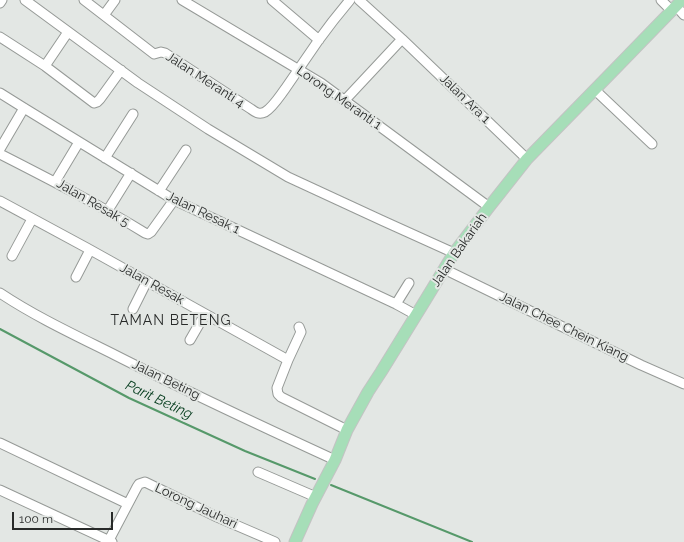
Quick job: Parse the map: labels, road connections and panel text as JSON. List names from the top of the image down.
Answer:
{
  "streets": {
    "main road": ["Jalan Bakariah"],
    "street": [
      "Jalan Meranti 4",
      "Lorong Meranti 1",
      "Jalan Ara 1",
      "Jalan Resak 5",
      "Jalan Resak 1",
      "Jalan Resak",
      "Jalan Chee Chein Kiang",
      "Jalan Beting",
      "Lorong Jauhari"
    ]
  },
  "crossings": [
    ["Jalan Meranti 4", "Lorong Meranti 1"],
    ["Lorong Meranti 1", "Jalan Bakariah"],
    ["Jalan Ara 1", "Jalan Bakariah"],
    ["Jalan Resak 5", "Jalan Resak 1"],
    ["Jalan Resak 1", "Jalan Bakariah"],
    ["Jalan Bakariah", "Jalan Chee Chein Kiang"],
    ["Jalan Bakariah", "Jalan Beting"]
  ],
  "districts": ["TAMAN BETENG"],
  "water": ["Parit Beting"],
  "scale_bar": "100 m"
}
